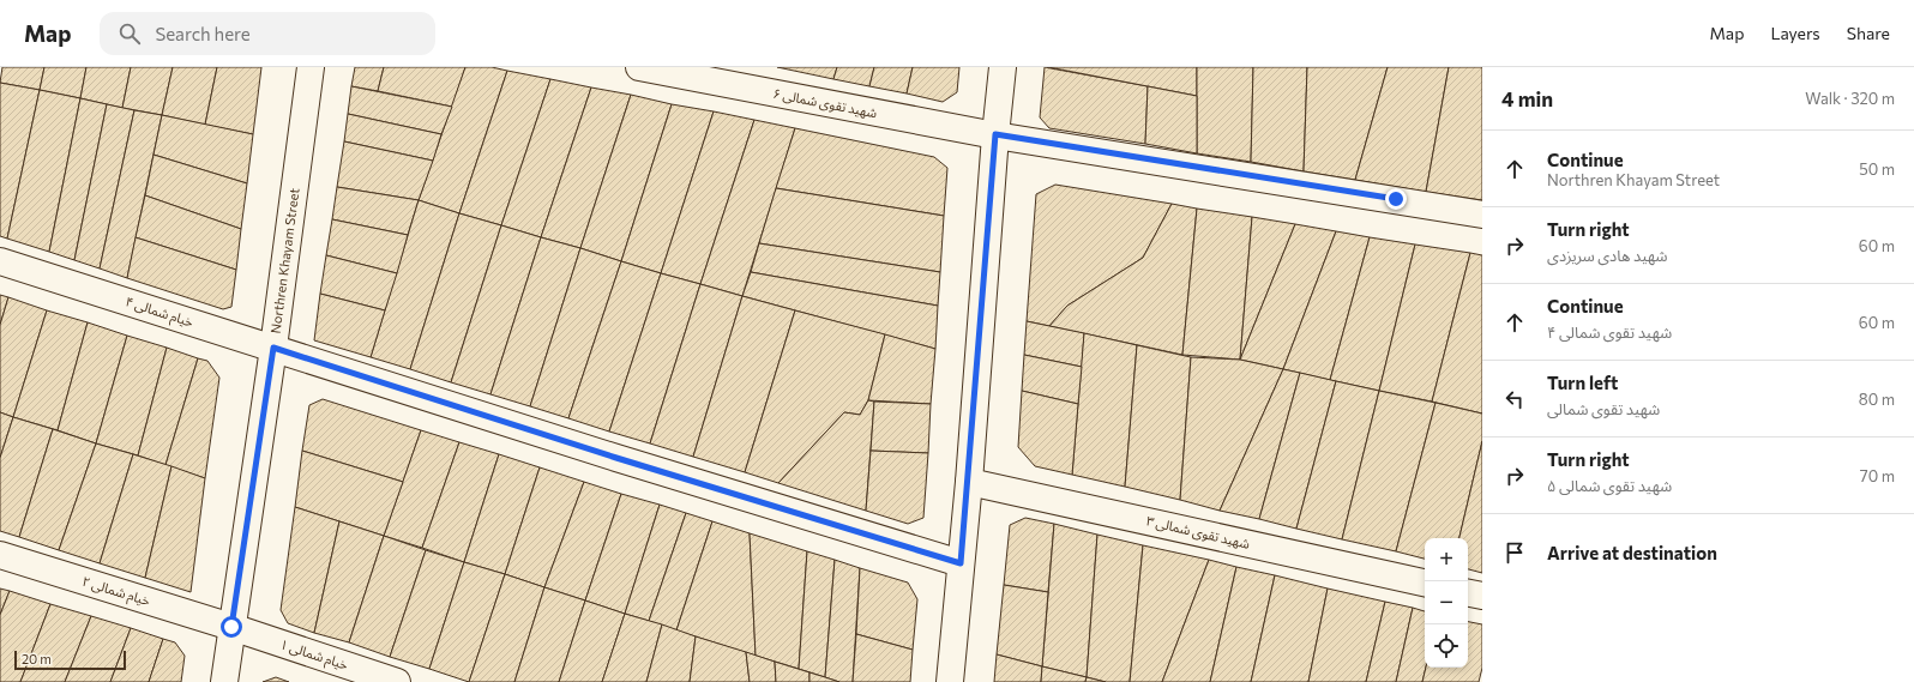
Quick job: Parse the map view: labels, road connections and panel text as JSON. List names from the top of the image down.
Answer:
{
  "streets": {
    "street": [
      "شهید تقوی شمالی ۶",
      "Northren Khayam Street",
      "خیام شمالی ۴",
      "شهید تقوی شمالی ۳",
      "خیام شمالی ۲",
      "خیام شمالی ۱"
    ]
  },
  "crossings": [
    ["Northren Khayam Street", "خیام شمالی ۴"],
    ["Northren Khayam Street", "خیام شمالی ۲"],
    ["Northren Khayam Street", "خیام شمالی ۱"],
    ["خیام شمالی ۲", "خیام شمالی ۱"]
  ],
  "scale_bar": "20 m",
  "page": {
    "header": "Map",
    "search": "Search here",
    "nav": ["Map", "Layers", "Share"],
    "heading": ["4 min", "Walk · 320 m"],
    "list": [
      ["Continue", "Northren Khayam Street", "50 m"],
      ["Turn right", "شهید هادی سریزدی", "60 m"],
      ["Continue", "شهید تقوی شمالی ۴", "60 m"],
      ["Turn left", "شهید تقوی شمالی", "80 m"],
      ["Turn right", "شهید تقوی شمالی ۵", "70 m"],
      "Arrive at destination"
    ],
    "map_buttons": ["+", "−"],
    "scale": "20 m"
  }
}
